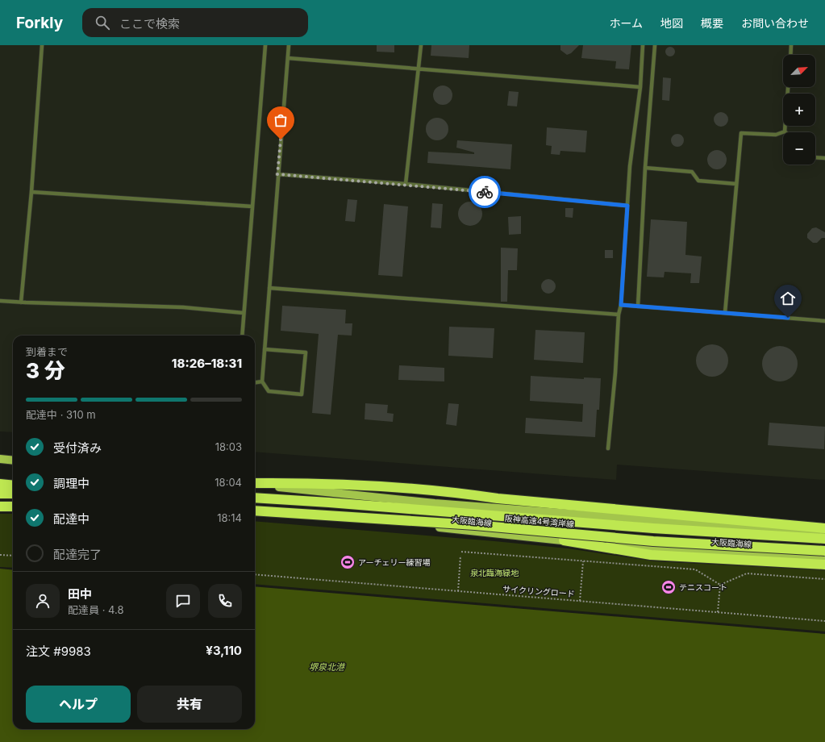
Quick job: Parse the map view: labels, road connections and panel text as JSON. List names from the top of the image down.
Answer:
{
  "streets": {
    "highway": ["阪神高速4号湾岸線"],
    "main road": ["大阪臨海線"],
    "path": ["サイクリングロード"]
  },
  "water": ["堺泉北港"],
  "parks": ["泉北臨海緑地"],
  "places": {
    "sports": ["アーチェリー練習場", "テニスコート"]
  },
  "north": "top right",
  "page": {
    "header": "Forkly",
    "search": "ここで検索",
    "nav": [
      "ホーム",
      "地図",
      "概要",
      "お問い合わせ"
    ],
    "map_buttons": ["+", "−"],
    "heading": ["3 分", "到着まで", "18:26–18:31"],
    "panel": [
      "田中",
      "配達員 · 4.8",
      "注文 #9983",
      "¥3,110"
    ],
    "bar": "配達中 · 310 m",
    "list": [
      ["受付済み", "18:03"],
      ["調理中", "18:04"],
      ["配達中", "18:14"],
      "配達完了"
    ],
    "buttons": ["ヘルプ", "共有"]
  }
}
